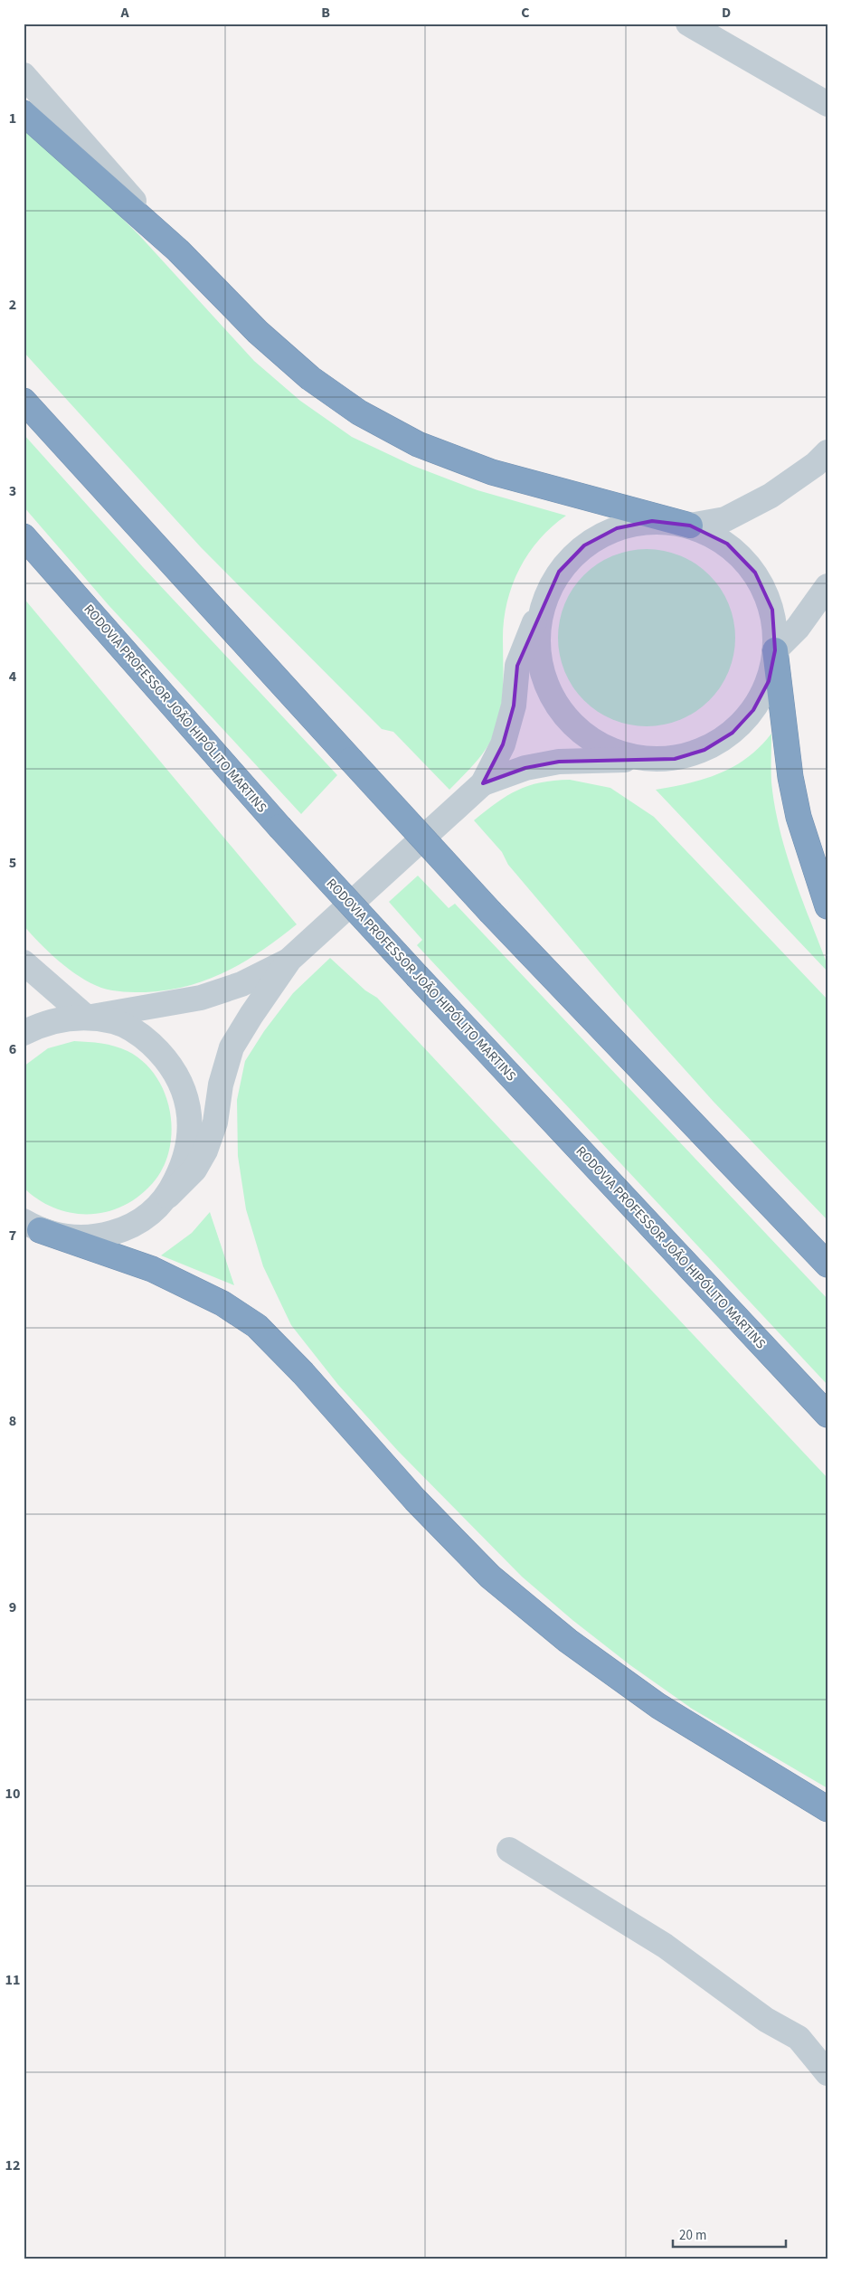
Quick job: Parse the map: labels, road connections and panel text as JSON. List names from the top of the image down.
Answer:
{
  "streets": {
    "highway": ["RODOVIA PROFESSOR JOÃO HIPÓLITO MARTINS"]
  },
  "scale_bar": "20 m",
  "grid": {
    "columns": [
      "A",
      "B",
      "C",
      "D"
    ],
    "rows": [
      "1",
      "2",
      "3",
      "4",
      "5",
      "6",
      "7",
      "8",
      "9",
      "10",
      "11",
      "12"
    ]
  }
}
